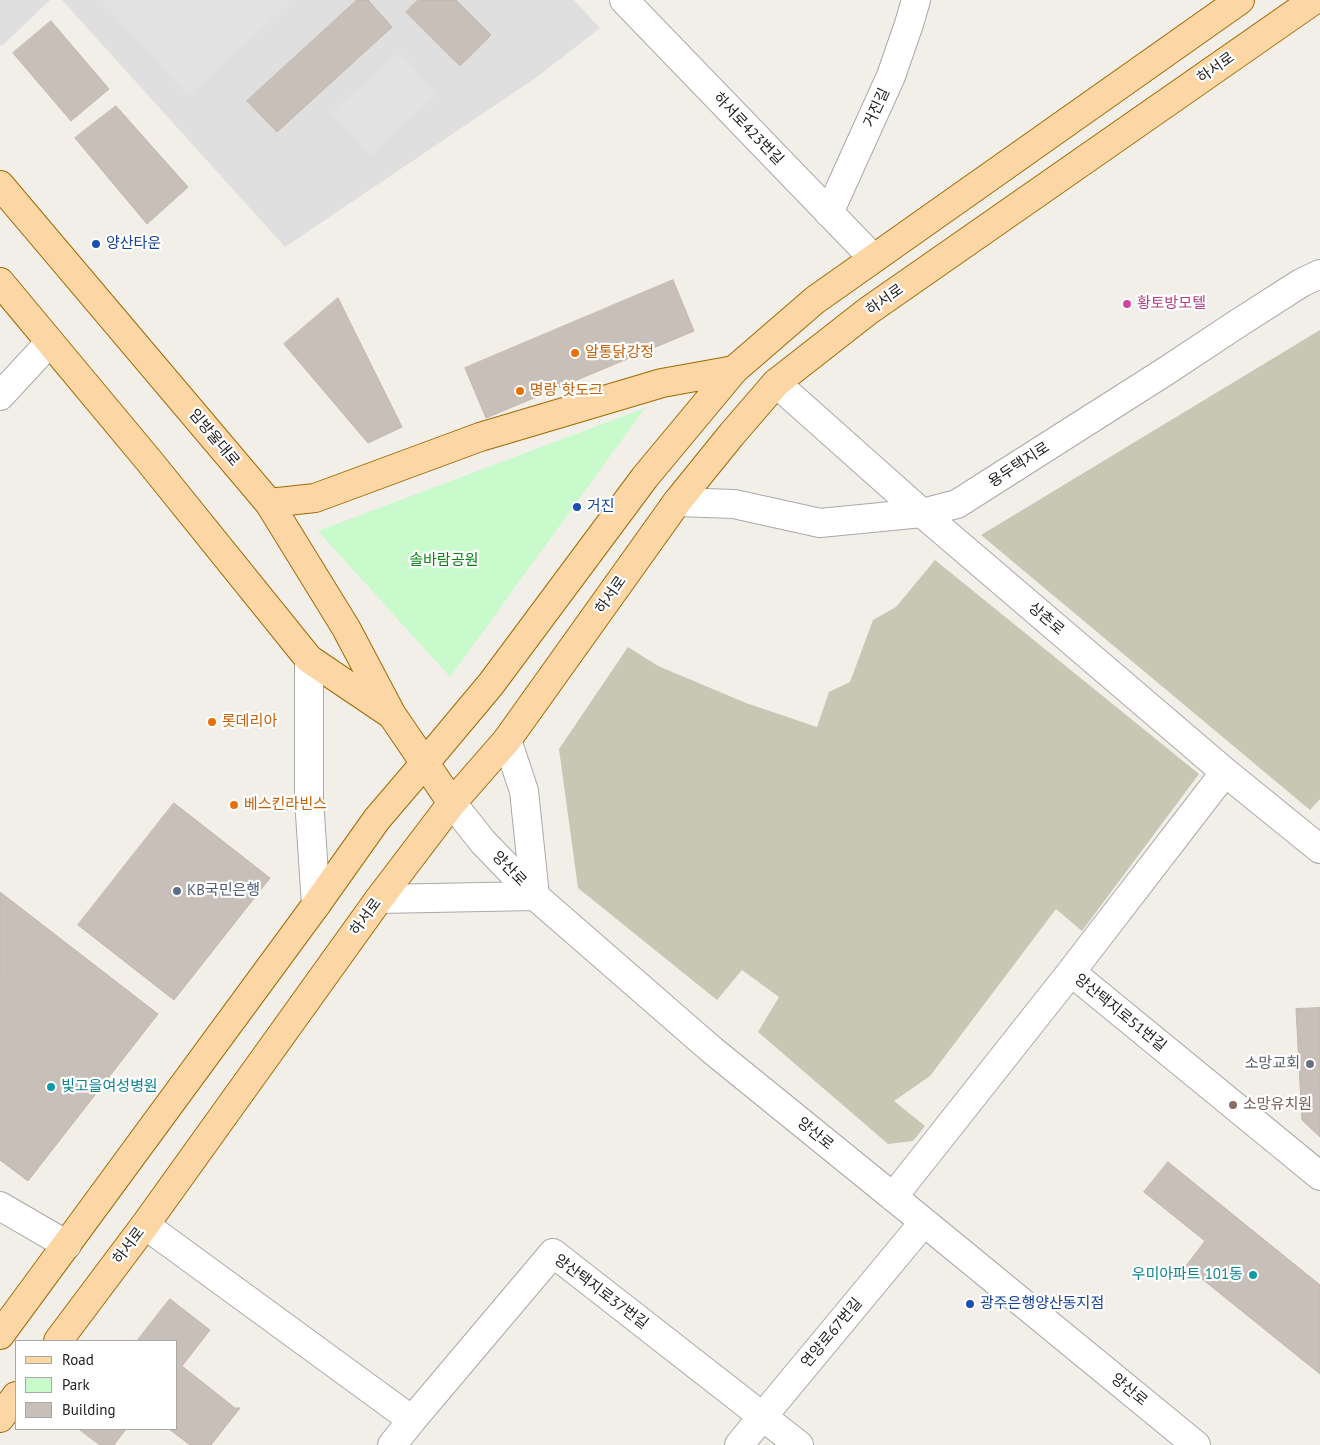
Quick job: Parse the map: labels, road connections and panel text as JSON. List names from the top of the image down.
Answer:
{
  "streets": {
    "main road": ["하서로", "임방울대로"],
    "street": [
      "거진길",
      "하서로423번길",
      "용두택지로",
      "상촌로",
      "양산로",
      "양산택지로51번길",
      "양산택지로37번길",
      "연양로67번길"
    ]
  },
  "crossings": [
    ["하서로", "임방울대로"],
    ["하서로", "용두택지로"],
    ["하서로", "상촌로"],
    ["하서로", "양산로"],
    ["거진길", "하서로423번길"],
    ["임방울대로", "양산로"],
    ["용두택지로", "상촌로"],
    ["상촌로", "양산택지로51번길"],
    ["양산로", "연양로67번길"],
    ["양산택지로37번길", "연양로67번길"]
  ],
  "parks": ["솔바람공원"],
  "places": [
    "양산타운",
    "황토방모텔",
    "알통닭강정",
    "명랑 핫도그",
    "거진",
    "롯데리아",
    "베스킨라빈스",
    "KB국민은행",
    "소망교회",
    "빛고을여성병원",
    "소망유치원",
    "우미아파트 101동",
    "광주은행양산동지점"
  ],
  "legend": ["Road", "Park", "Building"]
}
